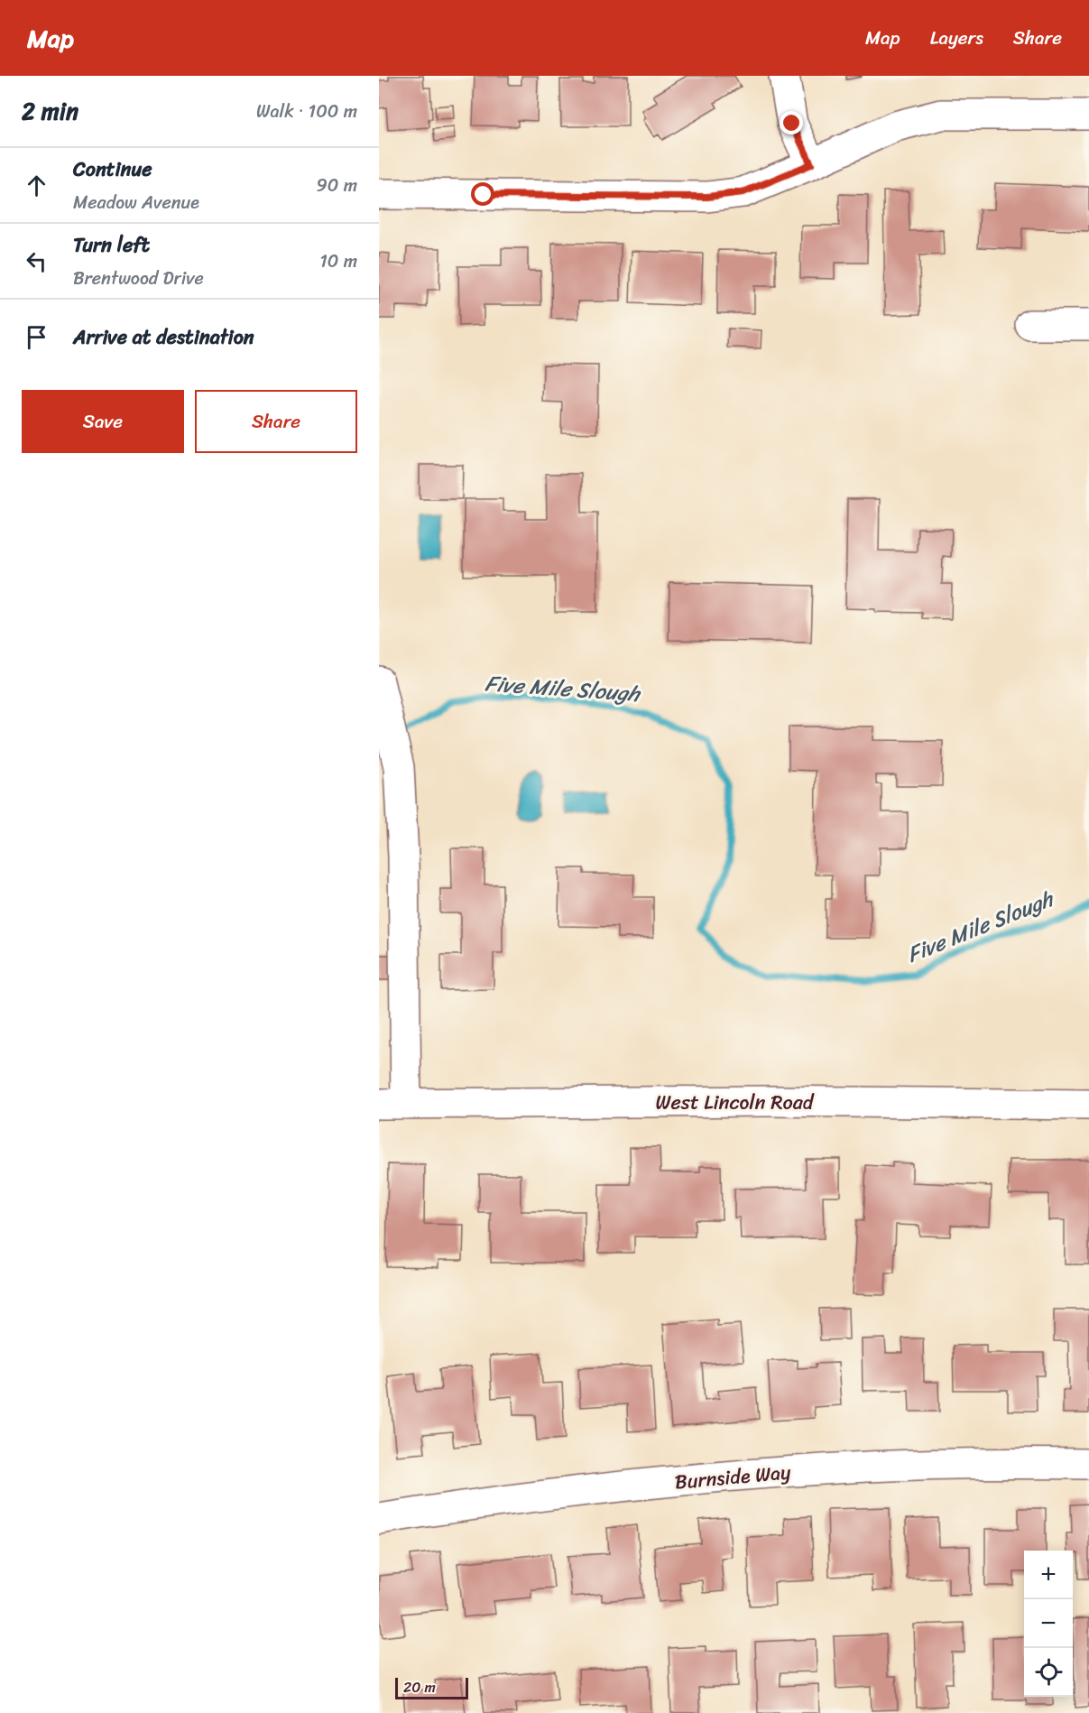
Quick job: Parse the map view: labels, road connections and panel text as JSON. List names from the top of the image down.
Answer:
{
  "streets": {
    "street": ["West Lincoln Road", "Burnside Way"]
  },
  "water": ["Five Mile Slough"],
  "scale_bar": "20 m",
  "page": {
    "header": "Map",
    "nav": ["Map", "Layers", "Share"],
    "heading": ["2 min", "Walk · 100 m"],
    "list": [
      ["Continue", "Meadow Avenue", "90 m"],
      ["Turn left", "Brentwood Drive", "10 m"],
      "Arrive at destination"
    ],
    "buttons": ["Save", "Share"],
    "map_buttons": ["+", "−"],
    "scale": "20 m"
  }
}
